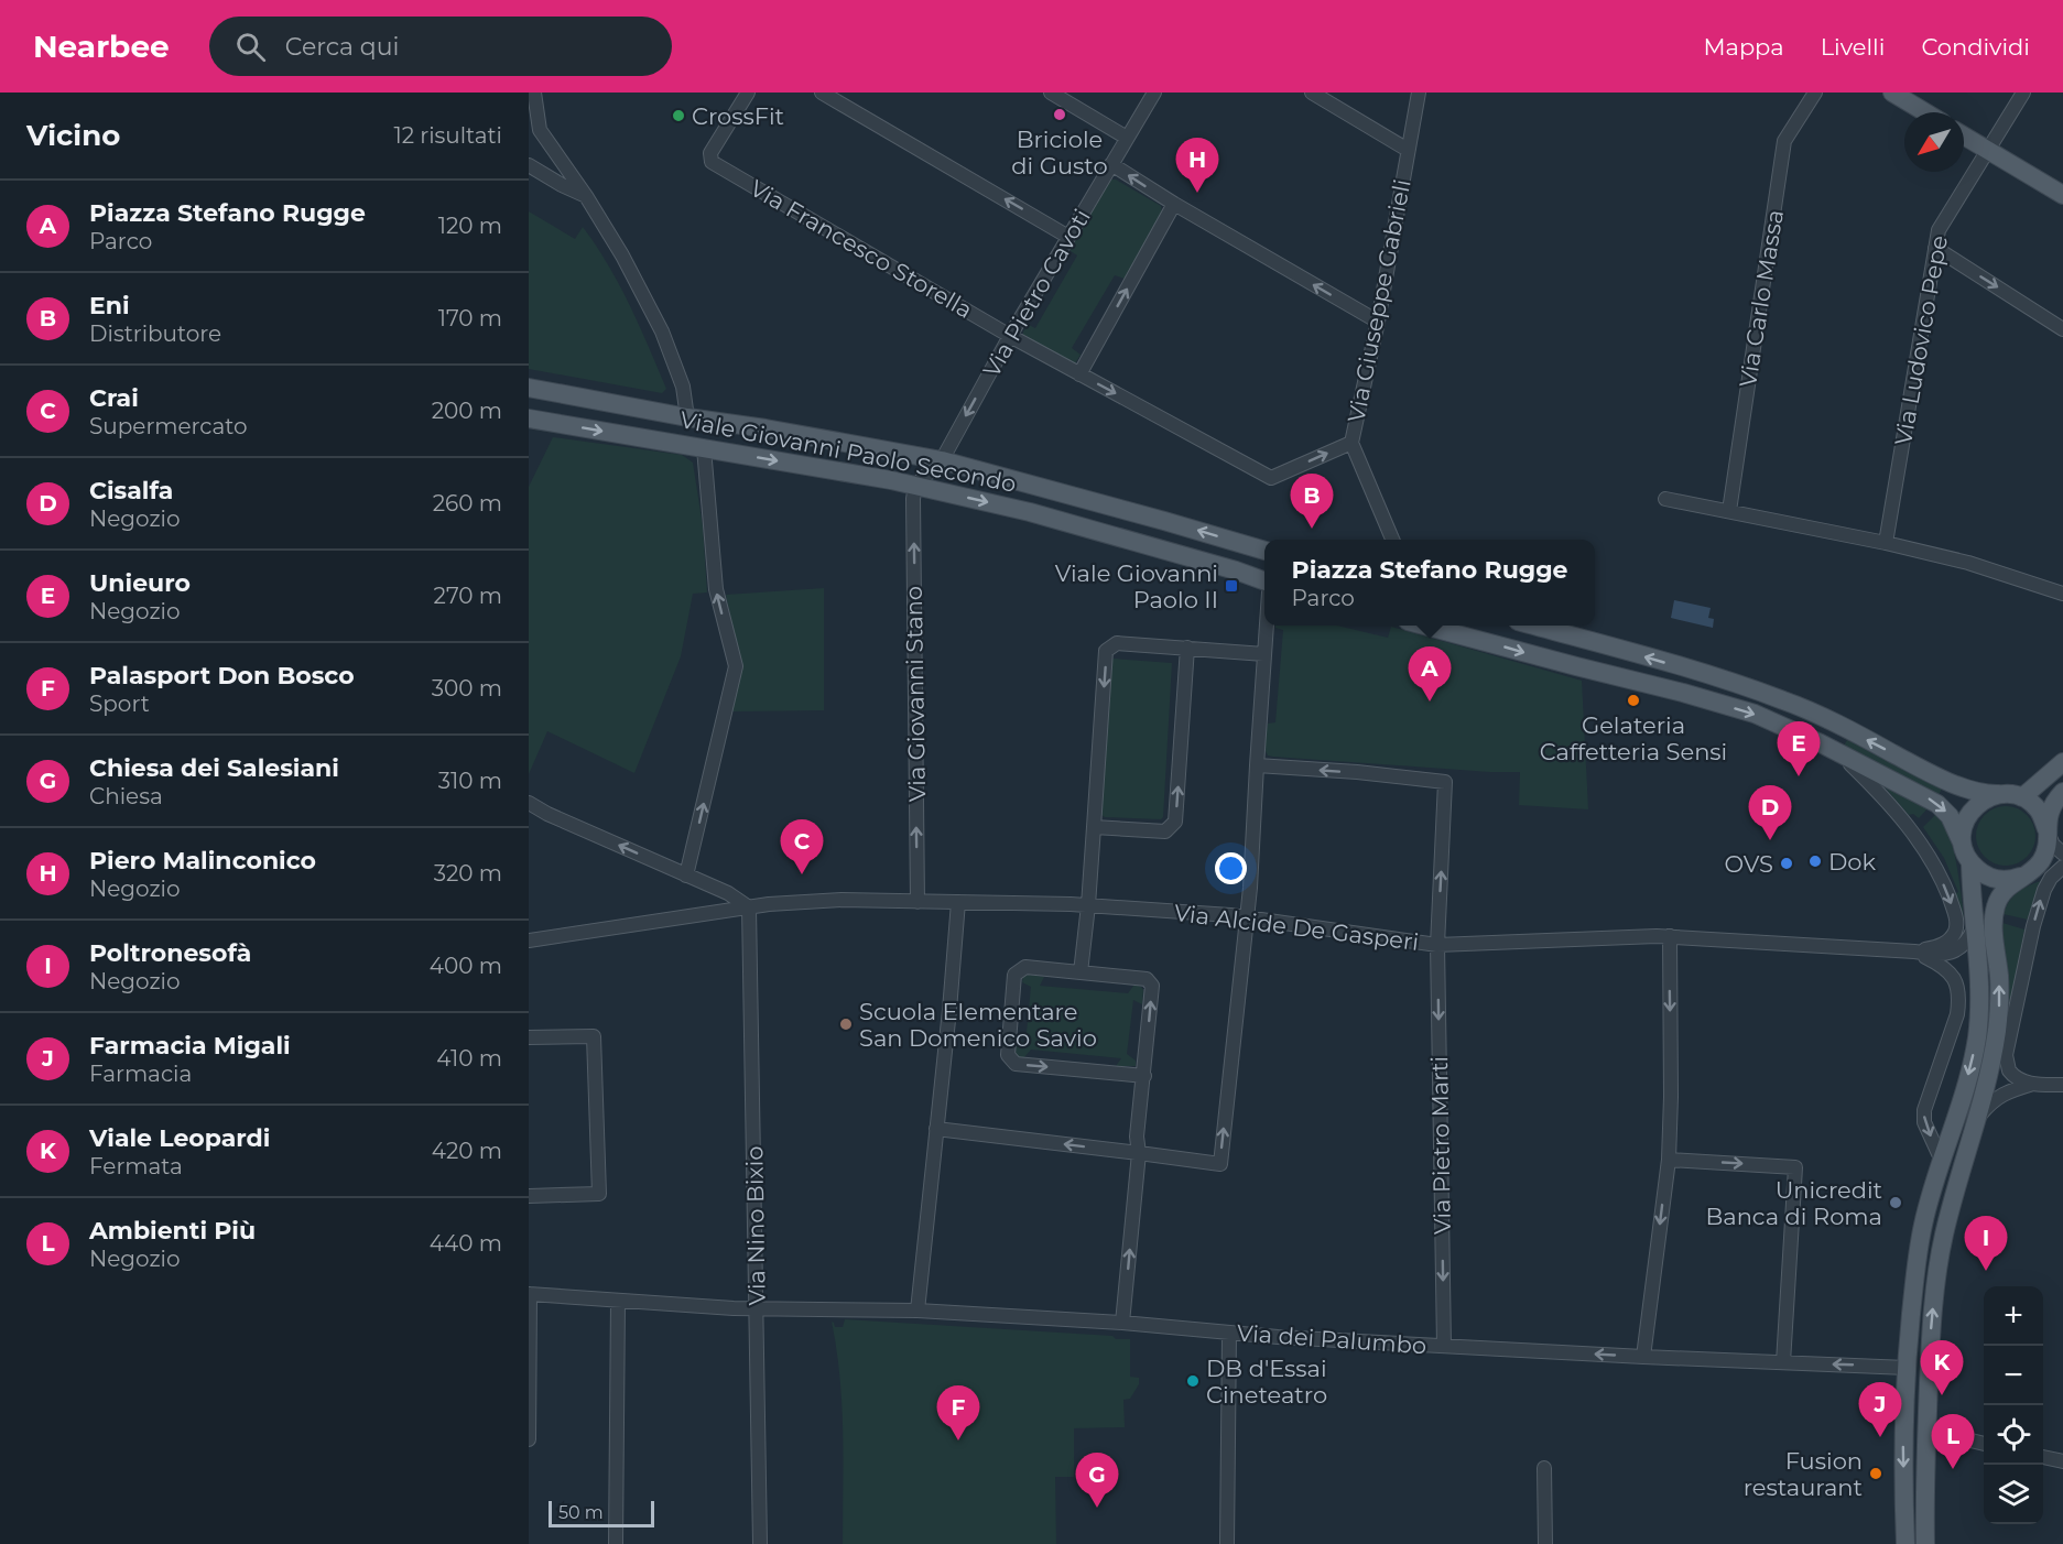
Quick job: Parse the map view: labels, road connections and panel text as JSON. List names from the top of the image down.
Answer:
{
  "streets": {
    "main road": ["Viale Giovanni Paolo Secondo"],
    "street": [
      "Via Francesco Storella",
      "Via Pietro Cavoti",
      "Via Carlo Massa",
      "Via Giuseppe Gabrieli",
      "Via Ludovico Pepe",
      "Via Giovanni Stano",
      "Via Alcide De Gasperi",
      "Via Pietro Marti",
      "Via Nino Bixio",
      "Via dei Palumbo"
    ]
  },
  "crossings": [
    ["Via Francesco Storella", "Via Pietro Cavoti"],
    ["Via Francesco Storella", "Via Giuseppe Gabrieli"],
    ["Via Pietro Cavoti", "Via Giuseppe Gabrieli"],
    ["Via Pietro Cavoti", "Viale Giovanni Paolo Secondo"],
    ["Via Pietro Cavoti", "Via Giovanni Stano"],
    ["Viale Giovanni Paolo Secondo", "Via Giovanni Stano"],
    ["Via Giovanni Stano", "Via Alcide De Gasperi"],
    ["Via Alcide De Gasperi", "Via Pietro Marti"],
    ["Via Alcide De Gasperi", "Via Nino Bixio"],
    ["Via Pietro Marti", "Via dei Palumbo"],
    ["Via Nino Bixio", "Via dei Palumbo"]
  ],
  "one_way": ["Via Giuseppe Gabrieli", "Via Giovanni Stano"],
  "places": {
    "other": [
      "Briciole di Gusto",
      "CrossFit",
      "Gelateria Caffetteria Sensi",
      "Dok",
      "OVS",
      "Scuola Elementare San Domenico Savio",
      "Unicredit Banca di Roma",
      "DB d'Essai Cineteatro",
      "Fusion restaurant"
    ],
    "transit": ["Viale Giovanni Paolo II"]
  },
  "scale_bar": "50 m",
  "north": "bottom left",
  "page": {
    "header": "Nearbee",
    "search": "Cerca qui",
    "nav": ["Mappa", "Livelli", "Condividi"],
    "heading": ["Vicino", "12 risultati"],
    "pins": [
      "H",
      "B",
      "A",
      "E",
      "D",
      "C",
      "I",
      "K",
      "J",
      "F",
      "L",
      "G"
    ],
    "list": [
      {
        "mark": "A",
        "name": "Piazza Stefano Rugge",
        "note": "Parco",
        "value": "120 m"
      },
      {
        "mark": "B",
        "name": "Eni",
        "note": "Distributore",
        "value": "170 m"
      },
      {
        "mark": "C",
        "name": "Crai",
        "note": "Supermercato",
        "value": "200 m"
      },
      {
        "mark": "D",
        "name": "Cisalfa",
        "note": "Negozio",
        "value": "260 m"
      },
      {
        "mark": "E",
        "name": "Unieuro",
        "note": "Negozio",
        "value": "270 m"
      },
      {
        "mark": "F",
        "name": "Palasport Don Bosco",
        "note": "Sport",
        "value": "300 m"
      },
      {
        "mark": "G",
        "name": "Chiesa dei Salesiani",
        "note": "Chiesa",
        "value": "310 m"
      },
      {
        "mark": "H",
        "name": "Piero Malinconico",
        "note": "Negozio",
        "value": "320 m"
      },
      {
        "mark": "I",
        "name": "Poltronesofà",
        "note": "Negozio",
        "value": "400 m"
      },
      {
        "mark": "J",
        "name": "Farmacia Migali",
        "note": "Farmacia",
        "value": "410 m"
      },
      {
        "mark": "K",
        "name": "Viale Leopardi",
        "note": "Fermata",
        "value": "420 m"
      },
      {
        "mark": "L",
        "name": "Ambienti Più",
        "note": "Negozio",
        "value": "440 m"
      }
    ],
    "popup": ["Piazza Stefano Rugge", "Parco"],
    "map_buttons": ["+", "−"],
    "scale": "50 m"
  }
}
